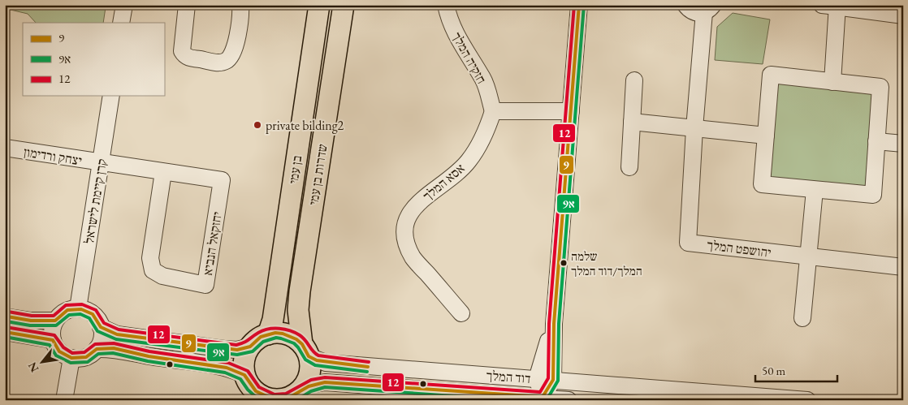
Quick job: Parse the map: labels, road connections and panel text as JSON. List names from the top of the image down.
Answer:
{
  "streets": {
    "main road": ["בן עמי", "שדרות בן עמי"],
    "street": [
      "חזקיה המלך",
      "יצחק ורדימון",
      "אסא המלך",
      "קרן קיימת לישראל",
      "יחזקאל הנביא",
      "יהושפט המלך",
      "דוד המלך"
    ]
  },
  "crossings": [
    ["חזקיה המלך", "אסא המלך"],
    ["יצחק ורדימון", "קרן קיימת לישראל"],
    ["יצחק ורדימון", "יחזקאל הנביא"],
    ["בן עמי", "שדרות בן עמי"],
    ["בן עמי", "דוד המלך"],
    ["שדרות בן עמי", "דוד המלך"],
    ["קרן קיימת לישראל", "יחזקאל הנביא"]
  ],
  "places": ["private bilding2", "שלמה המלך/דוד המלך"],
  "lines": ["transit line 9", "transit line 9א", "transit line 12"],
  "legend": ["9", "9א", "12"],
  "scale_bar": "50 m",
  "north": "bottom left"
}
